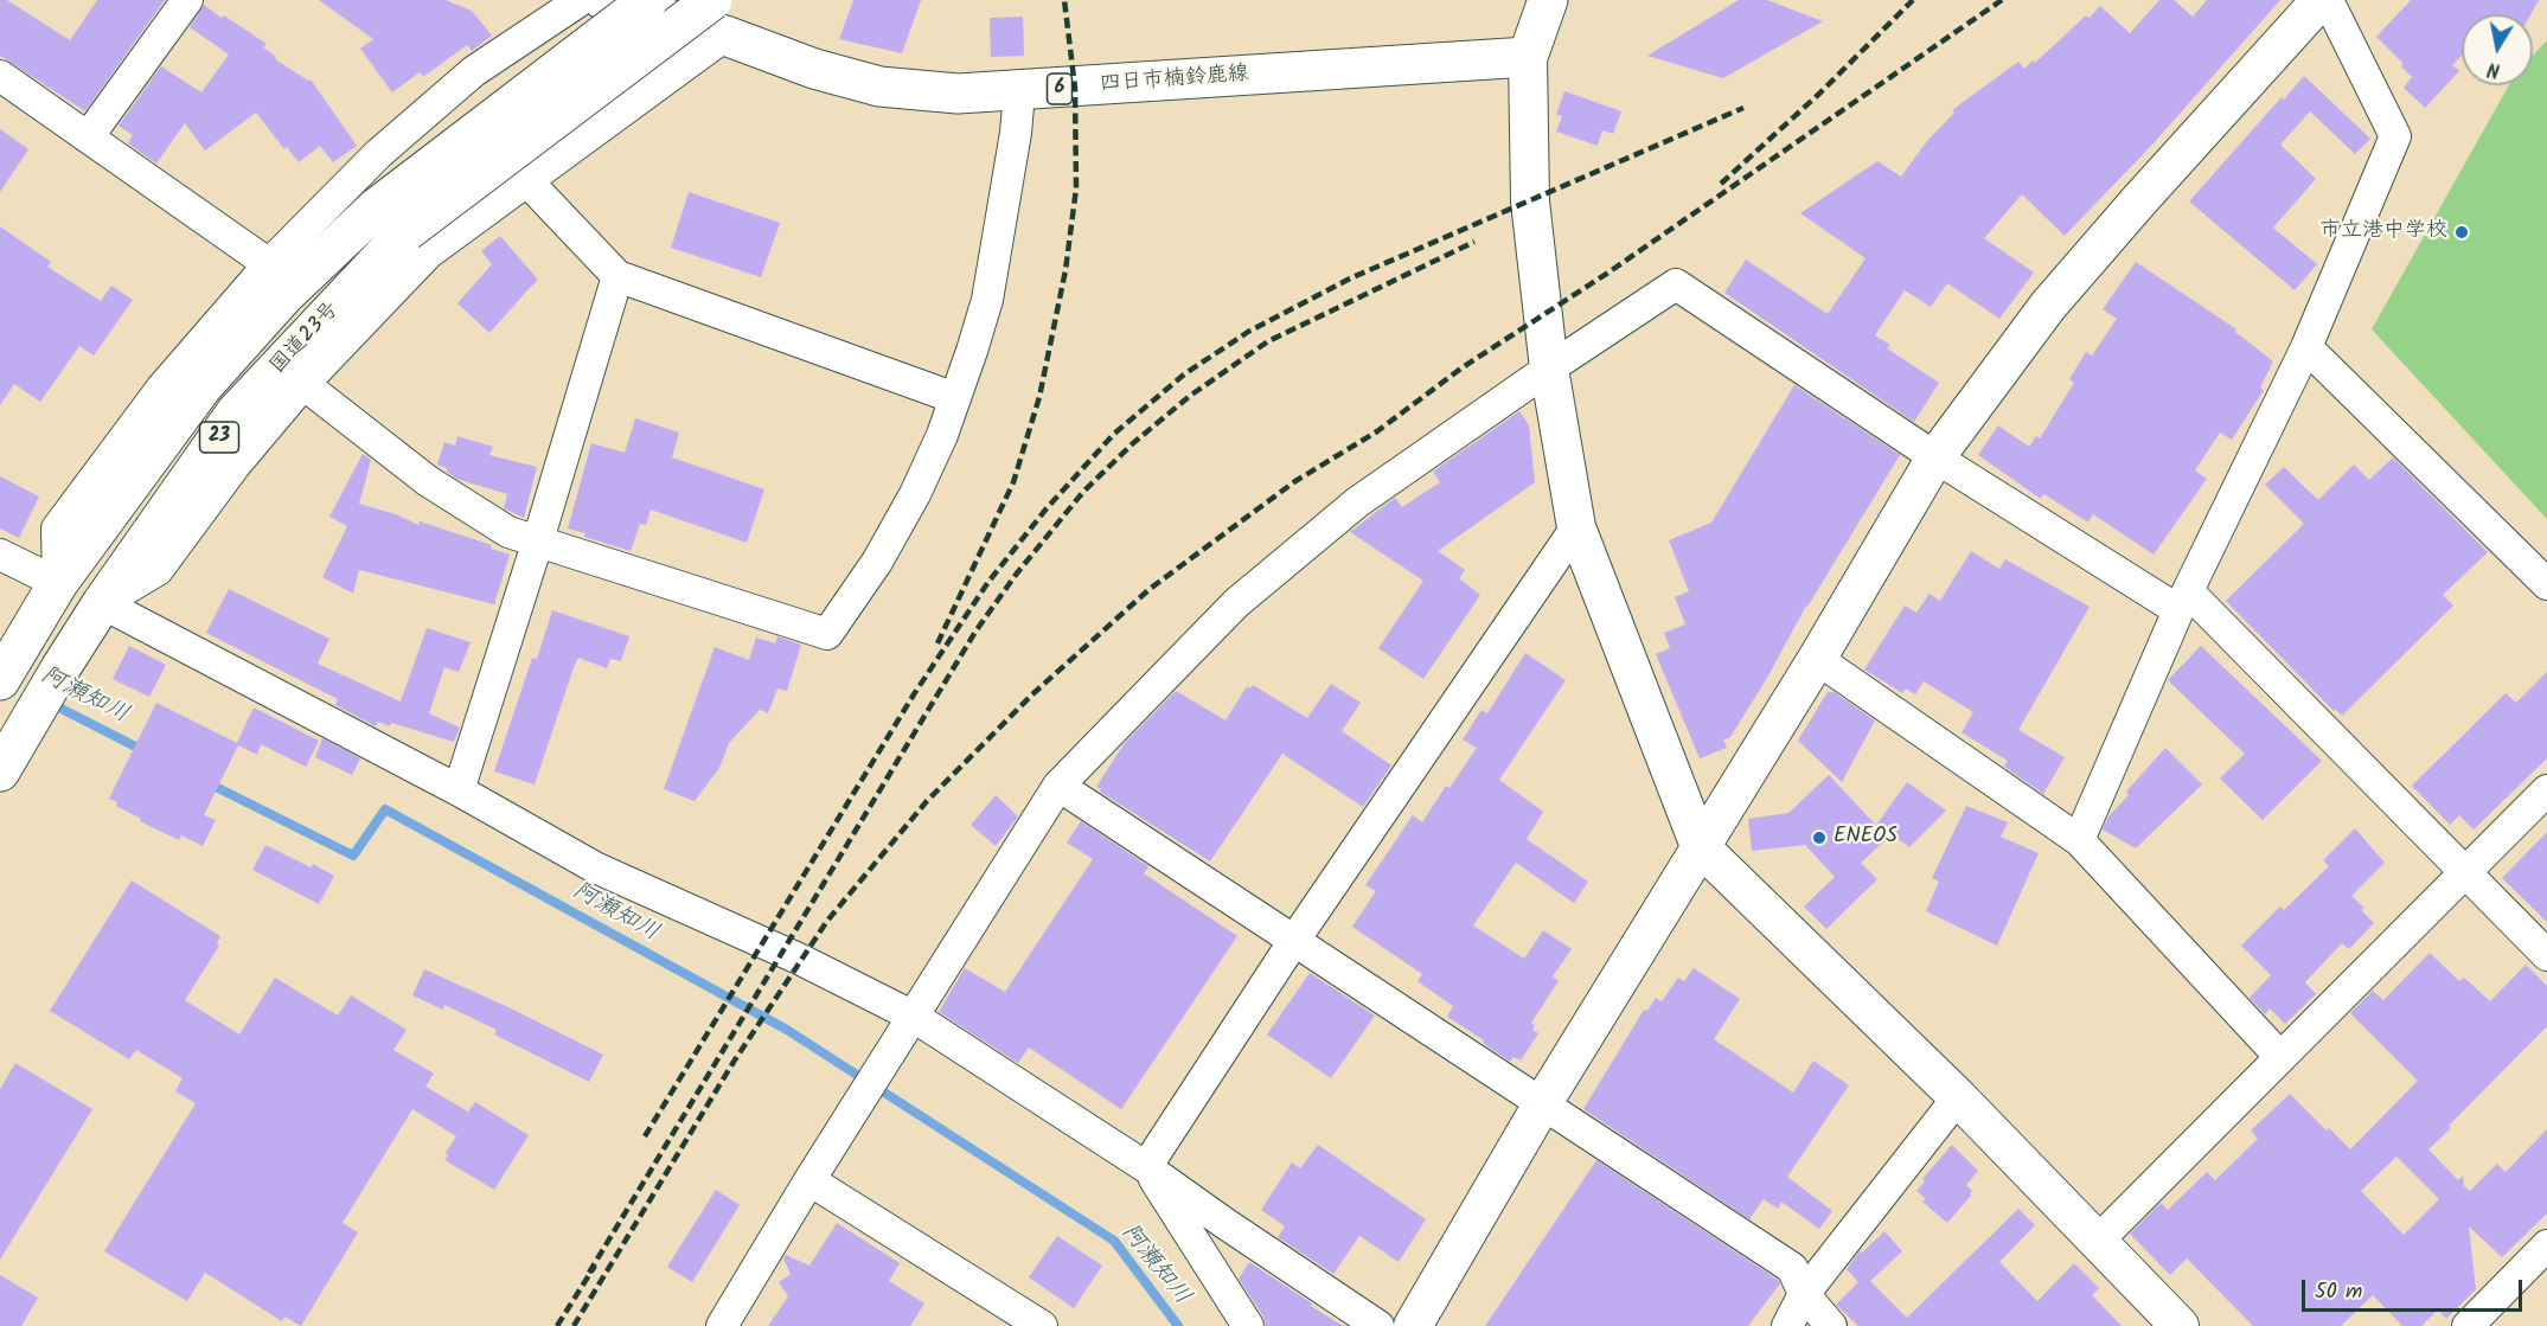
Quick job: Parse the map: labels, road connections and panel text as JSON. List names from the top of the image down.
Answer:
{
  "streets": {
    "main road": [
      "四日市楠鈴鹿線",
      "6",
      "国道23号",
      "23"
    ]
  },
  "water": ["阿瀬知川"],
  "places": ["市立港中学校", "ENEOS"],
  "scale_bar": "50 m",
  "north": "bottom"
}
